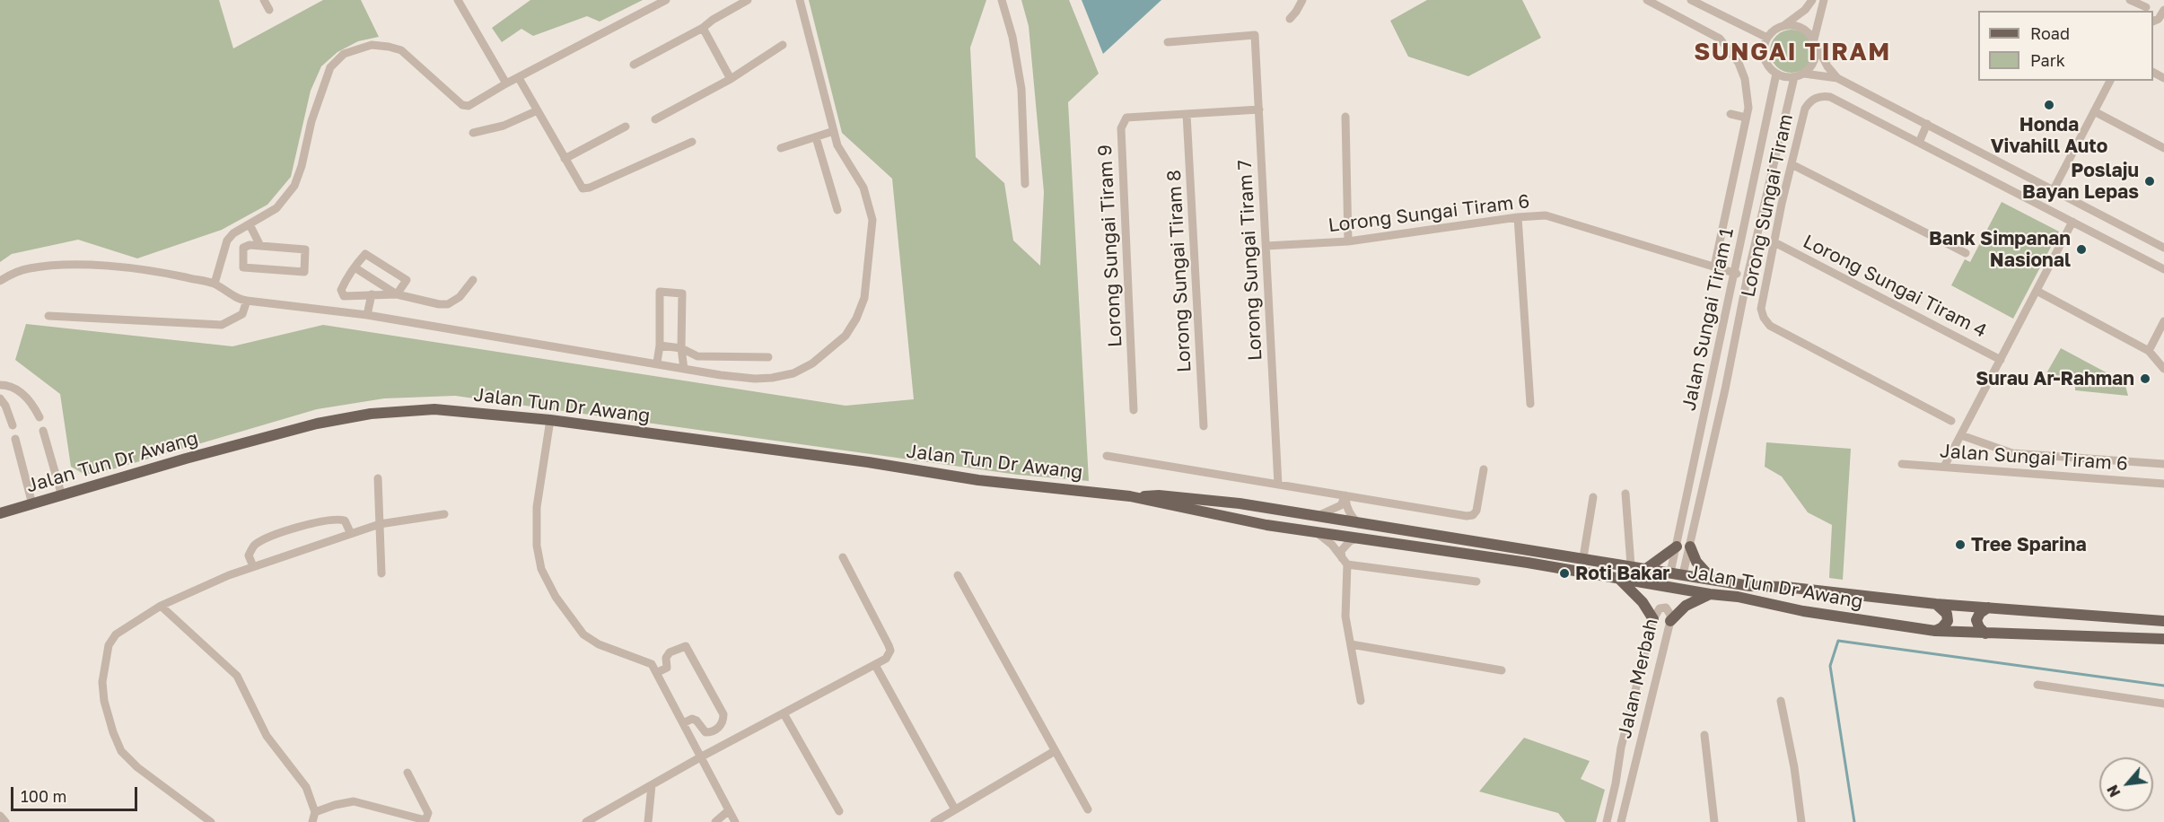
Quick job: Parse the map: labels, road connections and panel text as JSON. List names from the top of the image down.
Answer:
{
  "streets": {
    "main road": ["Jalan Tun Dr Awang"],
    "street": [
      "Lorong Sungai Tiram",
      "Lorong Sungai Tiram 6",
      "Lorong Sungai Tiram 9",
      "Lorong Sungai Tiram 7",
      "Lorong Sungai Tiram 8",
      "Lorong Sungai Tiram 4",
      "Jalan Sungai Tiram 1",
      "Jalan Sungai Tiram 6",
      "Jalan Merbah"
    ]
  },
  "crossings": [
    ["Lorong Sungai Tiram", "Lorong Sungai Tiram 4"],
    ["Lorong Sungai Tiram 6", "Lorong Sungai Tiram 7"],
    ["Lorong Sungai Tiram 6", "Jalan Sungai Tiram 1"],
    ["Lorong Sungai Tiram 9", "Lorong Sungai Tiram 7"],
    ["Lorong Sungai Tiram 9", "Lorong Sungai Tiram 8"],
    ["Jalan Sungai Tiram 1", "Jalan Tun Dr Awang"]
  ],
  "districts": ["SUNGAI TIRAM"],
  "places": [
    "Honda Vivahill Auto",
    "Poslaju Bayan Lepas",
    "Bank Simpanan Nasional",
    "Surau Ar-Rahman",
    "Tree Sparina",
    "Roti Bakar"
  ],
  "legend": ["Road", "Park"],
  "scale_bar": "100 m",
  "north": "bottom left"
}
